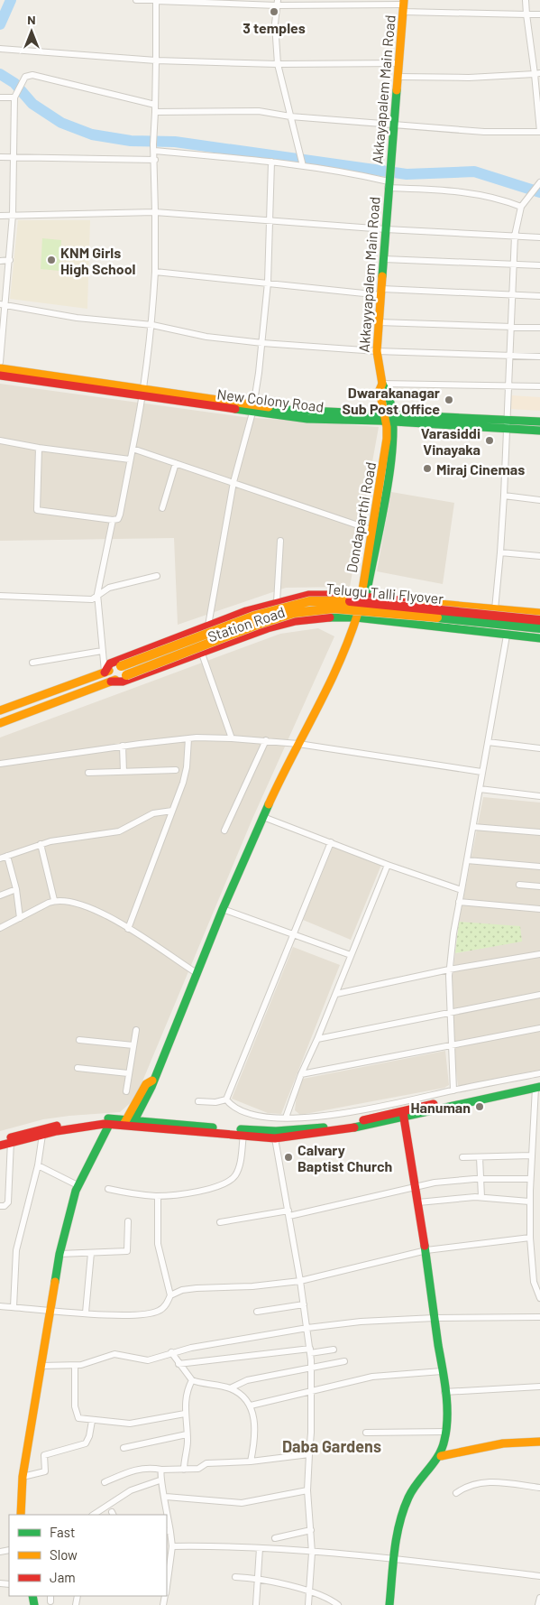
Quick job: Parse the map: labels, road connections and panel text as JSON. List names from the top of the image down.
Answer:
{
  "streets": {
    "main road": [
      "Akkayapalem Main Road",
      "Akkayyapalem Main Road",
      "New Colony Road",
      "Dondaparthi Road",
      "Telugu Talli Flyover",
      "Station Road"
    ]
  },
  "crossings": [
    ["Akkayapalem Main Road", "Akkayyapalem Main Road"],
    ["Akkayyapalem Main Road", "New Colony Road"],
    ["Akkayyapalem Main Road", "Dondaparthi Road"],
    ["New Colony Road", "Dondaparthi Road"],
    ["Dondaparthi Road", "Station Road"],
    ["Telugu Talli Flyover", "Station Road"]
  ],
  "districts": ["Daba Gardens"],
  "places": [
    "3 temples",
    "KNM Girls High School",
    "Dwarakanagar Sub Post Office",
    "Varasiddi Vinayaka",
    "Miraj Cinemas",
    "Hanuman",
    "Calvary Baptist Church"
  ],
  "legend": ["Fast", "Slow", "Jam"],
  "north": "top"
}
